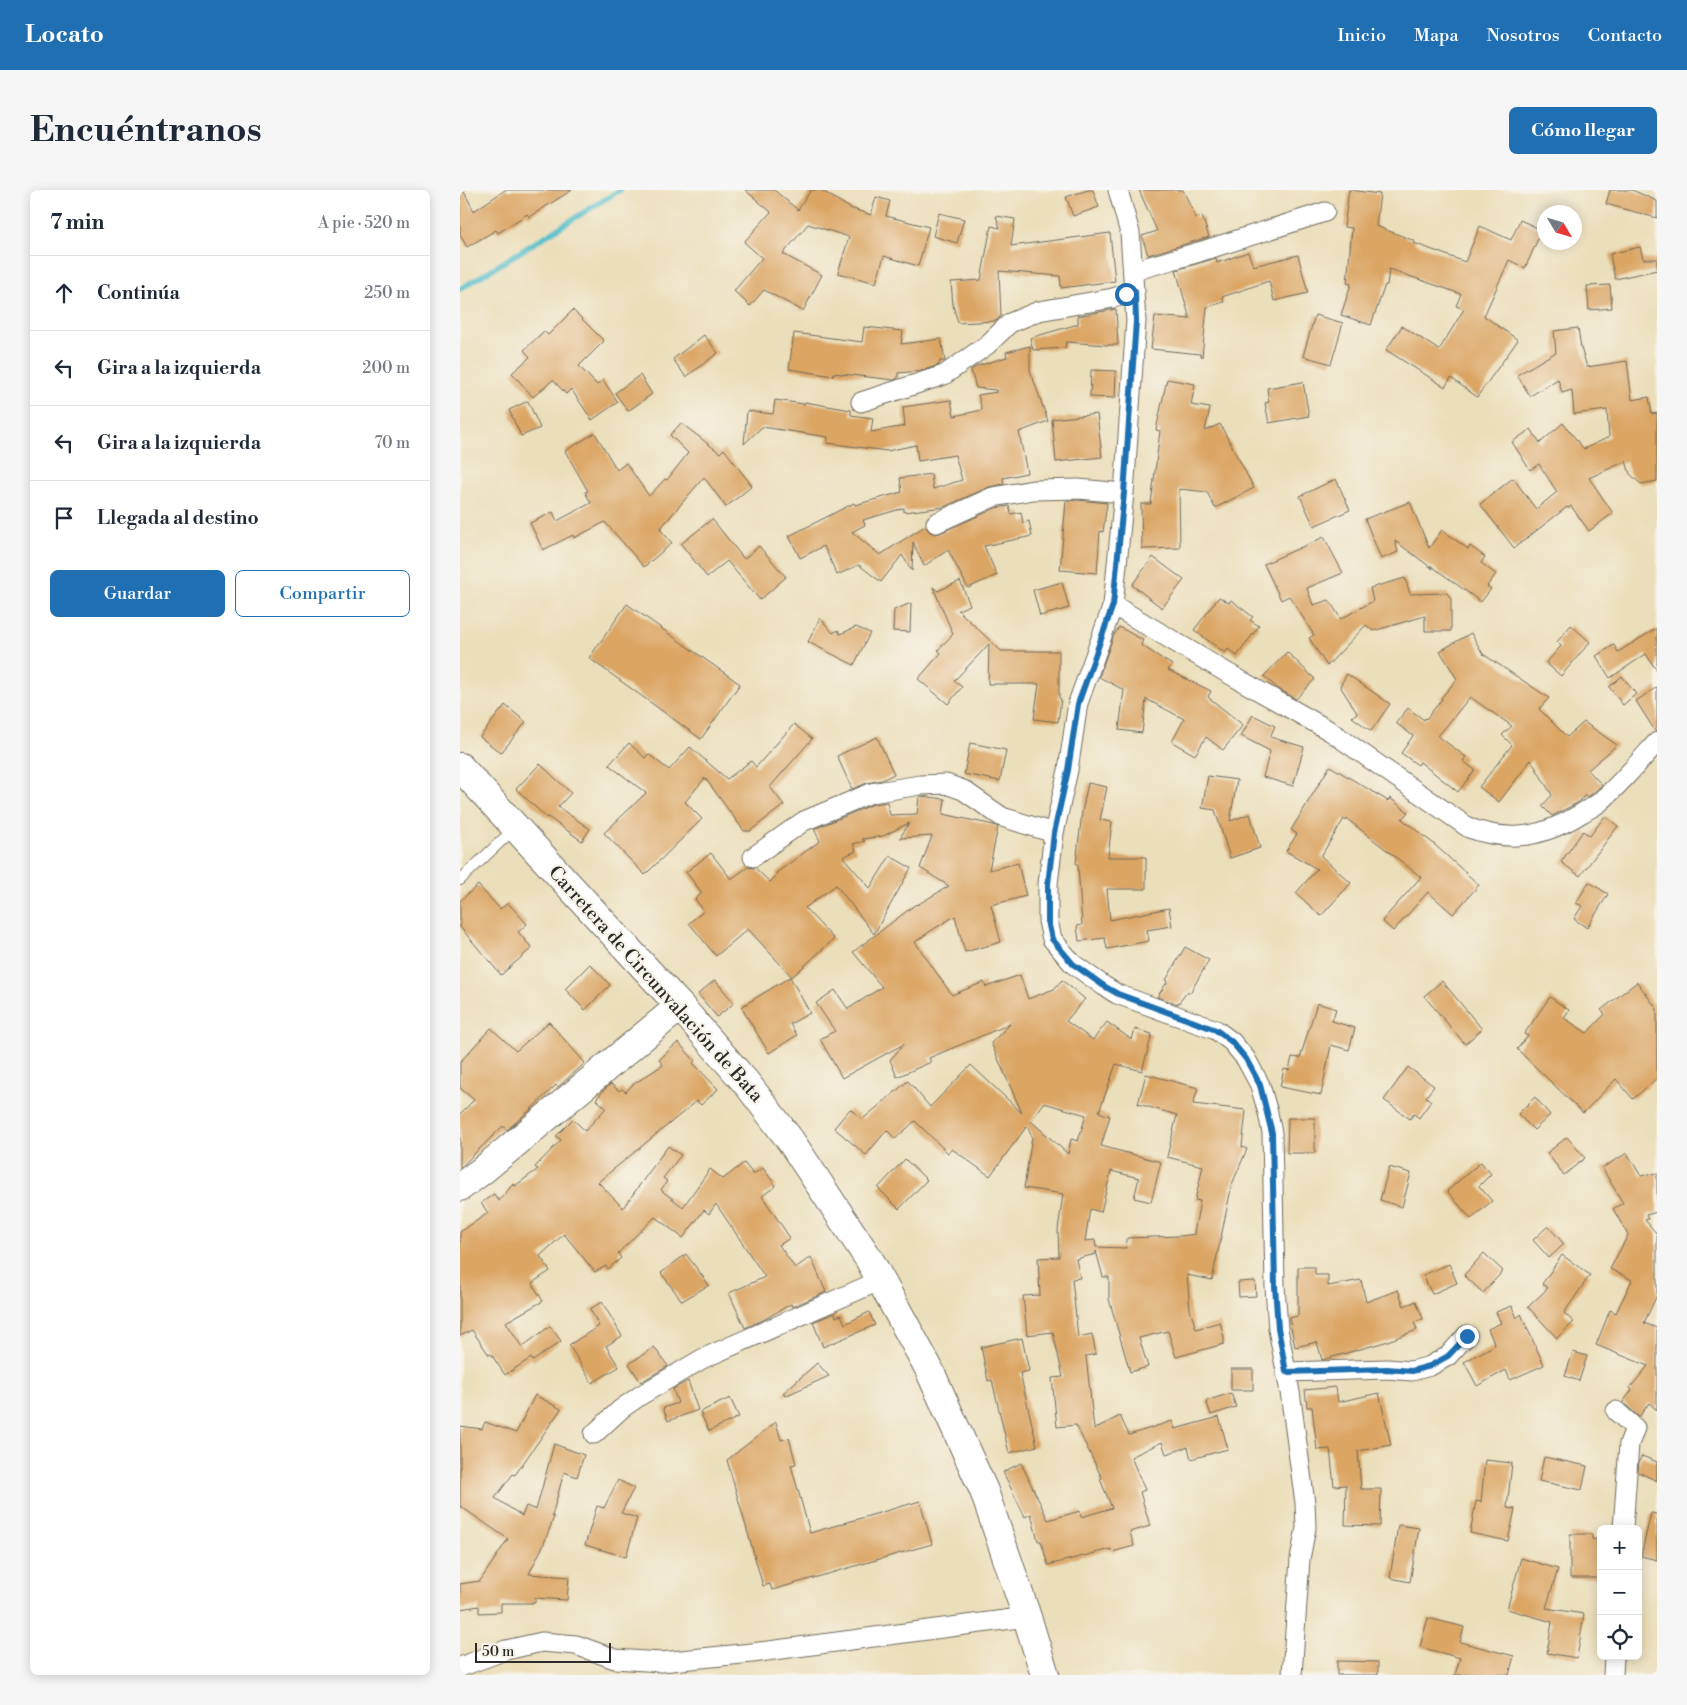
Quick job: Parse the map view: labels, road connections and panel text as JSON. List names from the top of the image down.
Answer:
{
  "streets": {
    "main road": ["Carretera de Circunvalación de Bata"]
  },
  "scale_bar": "50 m",
  "north": "bottom right",
  "page": {
    "header": "Locato",
    "nav": [
      "Inicio",
      "Mapa",
      "Nosotros",
      "Contacto"
    ],
    "buttons": [
      "Cómo llegar",
      ["Guardar", "Compartir"]
    ],
    "title": "Encuéntranos",
    "heading": ["7 min", "A pie · 520 m"],
    "list": [
      ["Continúa", "250 m"],
      ["Gira a la izquierda", "200 m"],
      ["Gira a la izquierda", "70 m"],
      "Llegada al destino"
    ],
    "map_buttons": ["+", "−"],
    "scale": "50 m"
  }
}
